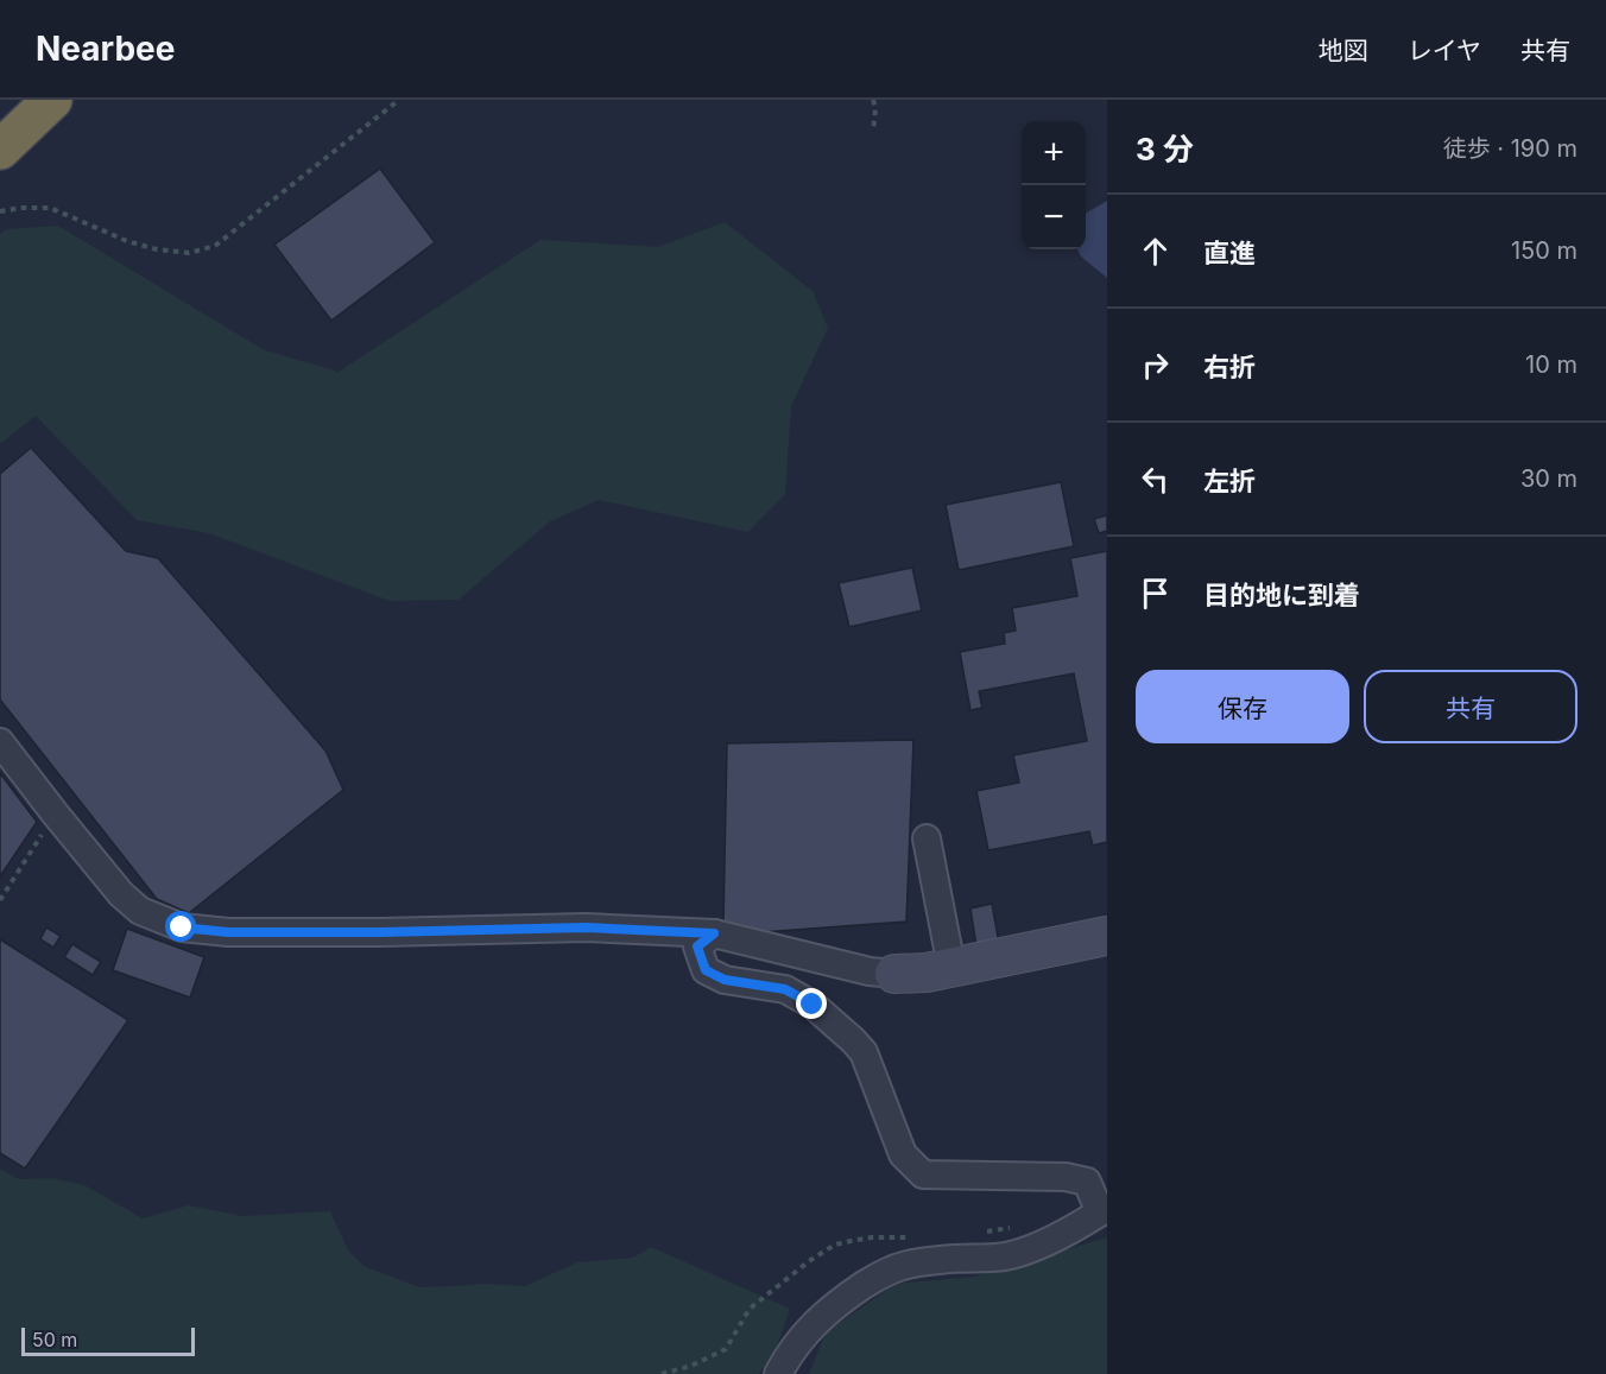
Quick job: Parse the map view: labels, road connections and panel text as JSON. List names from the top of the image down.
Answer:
{
  "scale_bar": "50 m",
  "page": {
    "header": "Nearbee",
    "nav": ["地図", "レイヤ", "共有"],
    "heading": ["3 分", "徒歩 · 190 m"],
    "map_buttons": ["+", "−"],
    "list": [
      ["直進", "150 m"],
      ["右折", "10 m"],
      ["左折", "30 m"],
      "目的地に到着"
    ],
    "buttons": ["保存", "共有"],
    "scale": "50 m"
  }
}
